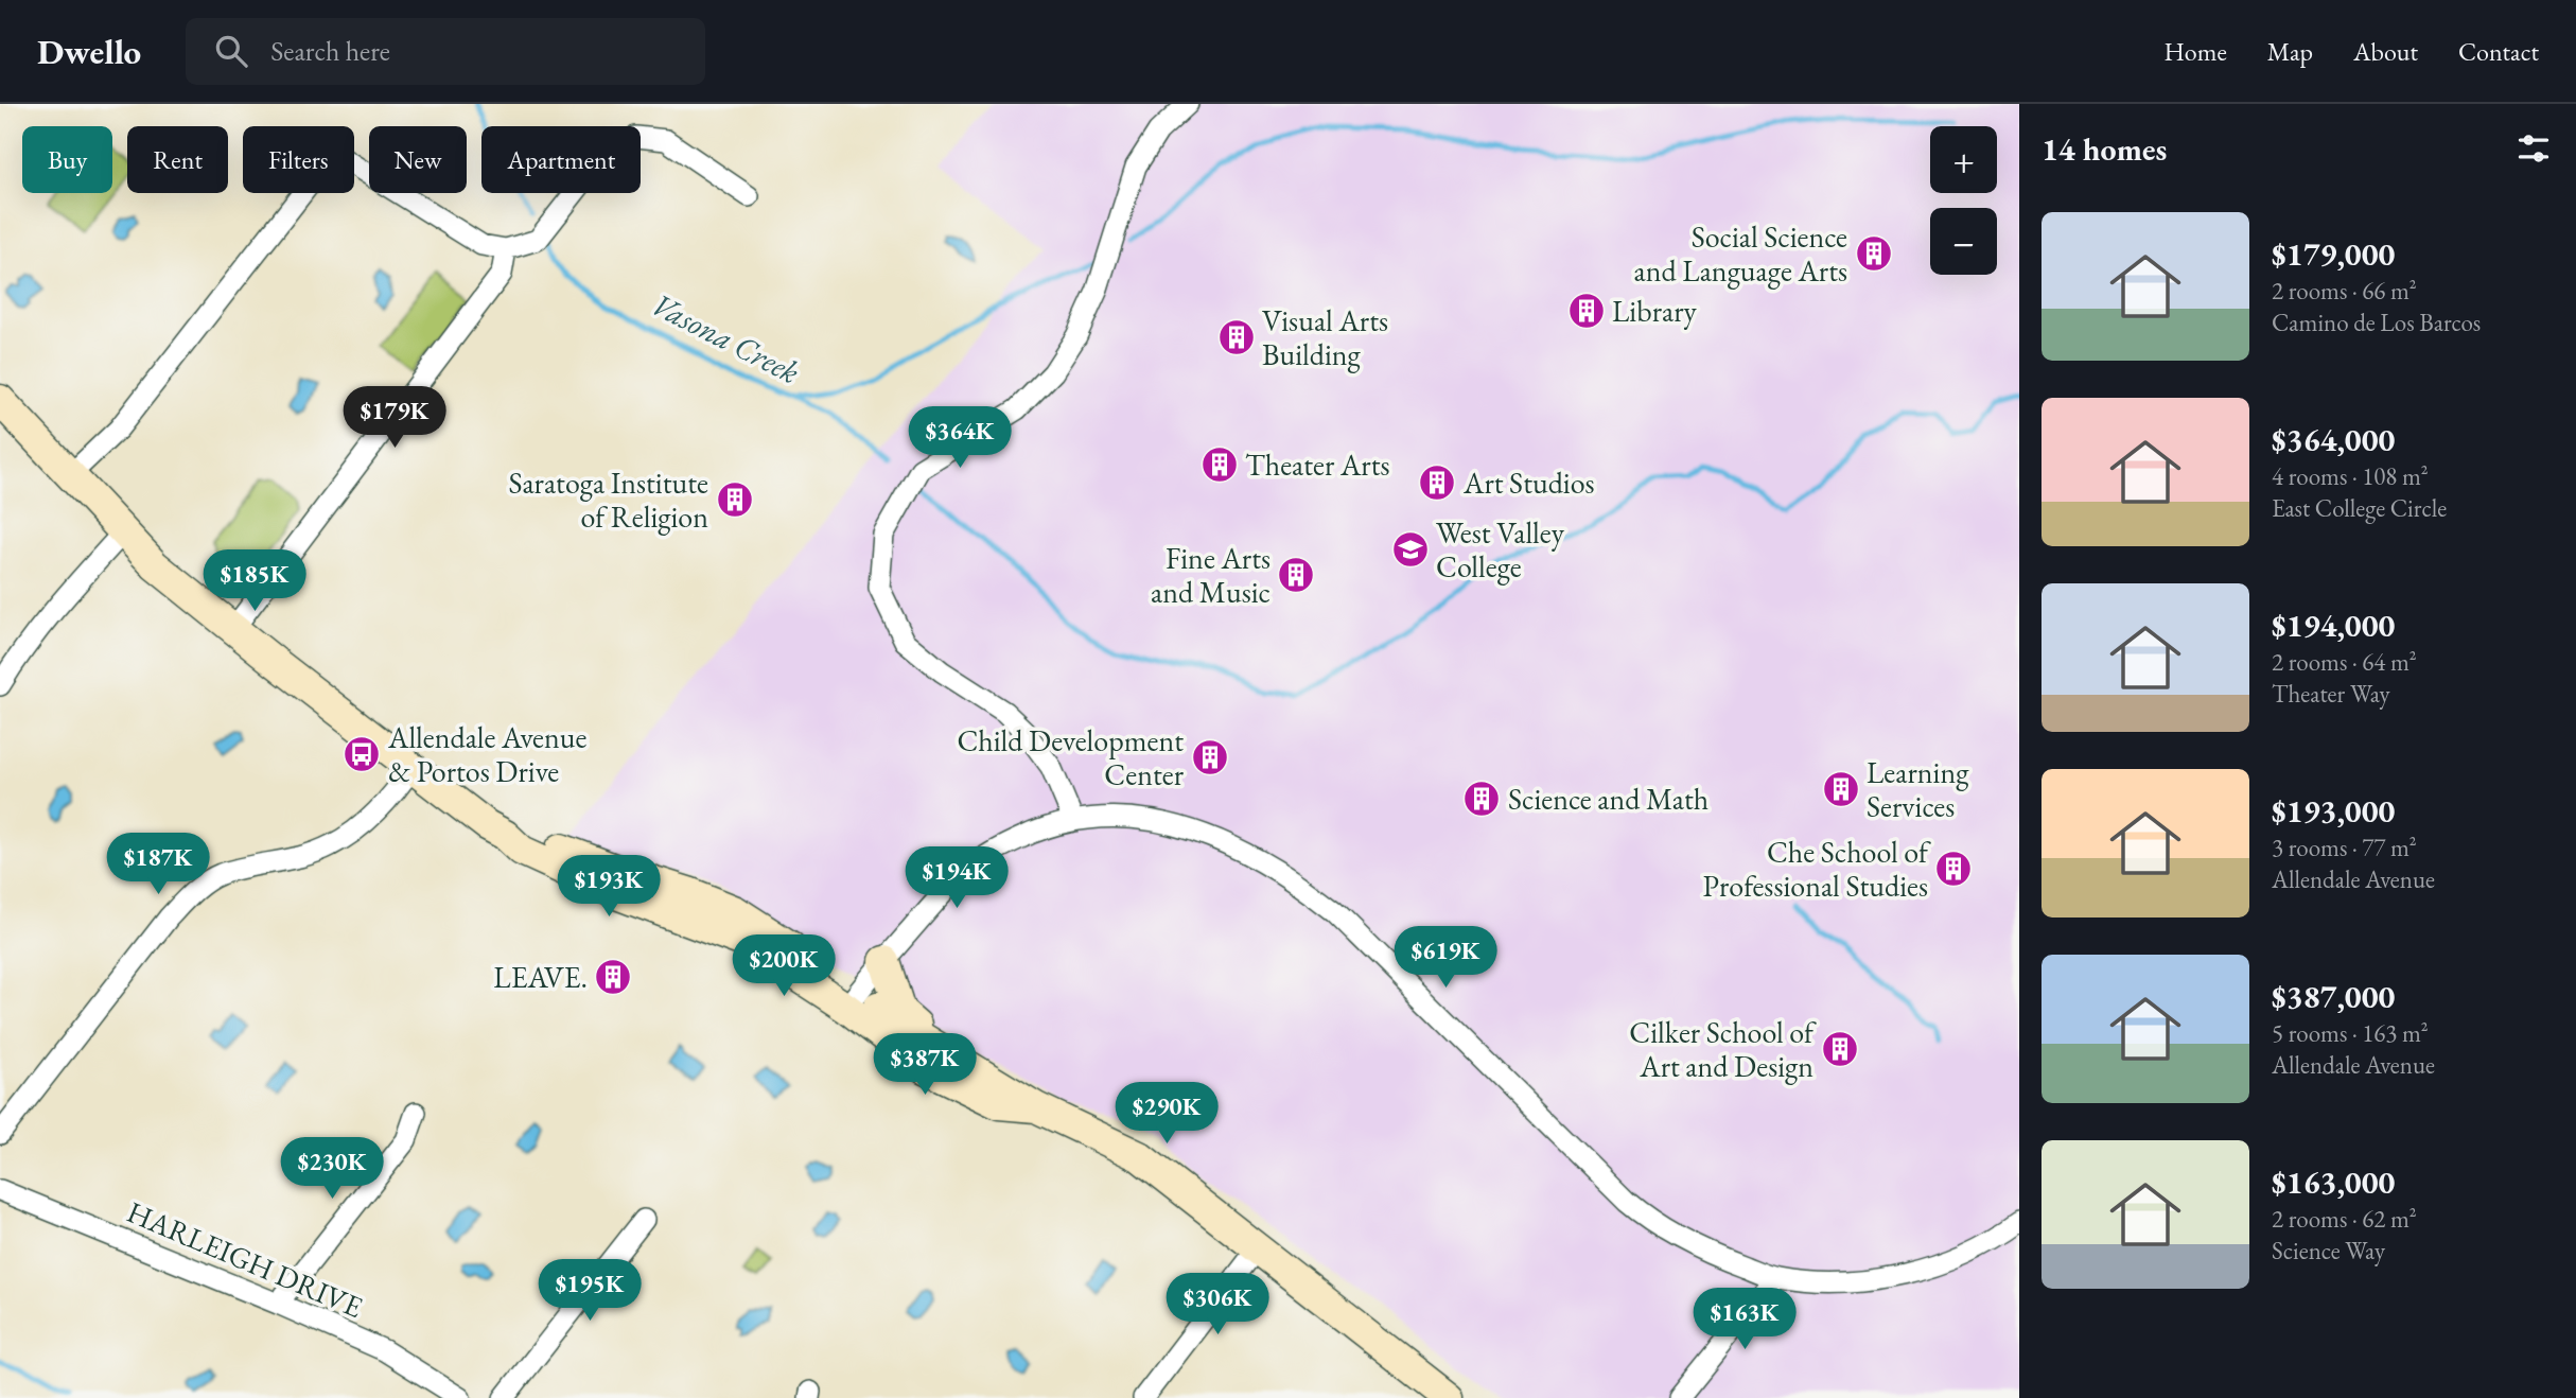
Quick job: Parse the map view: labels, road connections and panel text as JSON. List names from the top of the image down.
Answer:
{
  "streets": {
    "street": ["HARLEIGH DRIVE"]
  },
  "water": ["Vasona Creek"],
  "places": {
    "building": [
      "Social Science and Language Arts",
      "Library",
      "Visual Arts Building",
      "Theater Arts",
      "Art Studios",
      "Saratoga Institute of Religion",
      "Fine Arts and Music",
      "Child Development Center",
      "Learning Services",
      "Science and Math",
      "Che School of Professional Studies",
      "LEAVE.",
      "Cilker School of Art and Design"
    ],
    "school or university": ["West Valley College"],
    "bus stop": ["Allendale Avenue & Portos Drive"]
  },
  "page": {
    "header": "Dwello",
    "search": "Search here",
    "nav": [
      "Home",
      "Map",
      "About",
      "Contact"
    ],
    "heading": "14 homes",
    "map_buttons": ["+", "−"],
    "chip": [
      "Buy",
      "Rent",
      "Filters",
      "New",
      "Apartment"
    ],
    "list": [
      {
        "name": "$179,000",
        "note": "2 rooms · 66 m² · Camino de Los Barcos"
      },
      {
        "name": "$364,000",
        "note": "4 rooms · 108 m² · East College Circle"
      },
      {
        "name": "$194,000",
        "note": "2 rooms · 64 m² · Theater Way"
      },
      {
        "name": "$193,000",
        "note": "3 rooms · 77 m² · Allendale Avenue"
      },
      {
        "name": "$387,000",
        "note": "5 rooms · 163 m² · Allendale Avenue"
      },
      {
        "name": "$163,000",
        "note": "2 rooms · 62 m² · Science Way"
      }
    ],
    "price": [
      "$179K",
      "$364K",
      "$185K",
      "$187K",
      "$194K",
      "$193K",
      "$619K",
      "$200K",
      "$387K",
      "$290K",
      "$230K",
      "$195K",
      "$306K",
      "$163K"
    ]
  }
}
